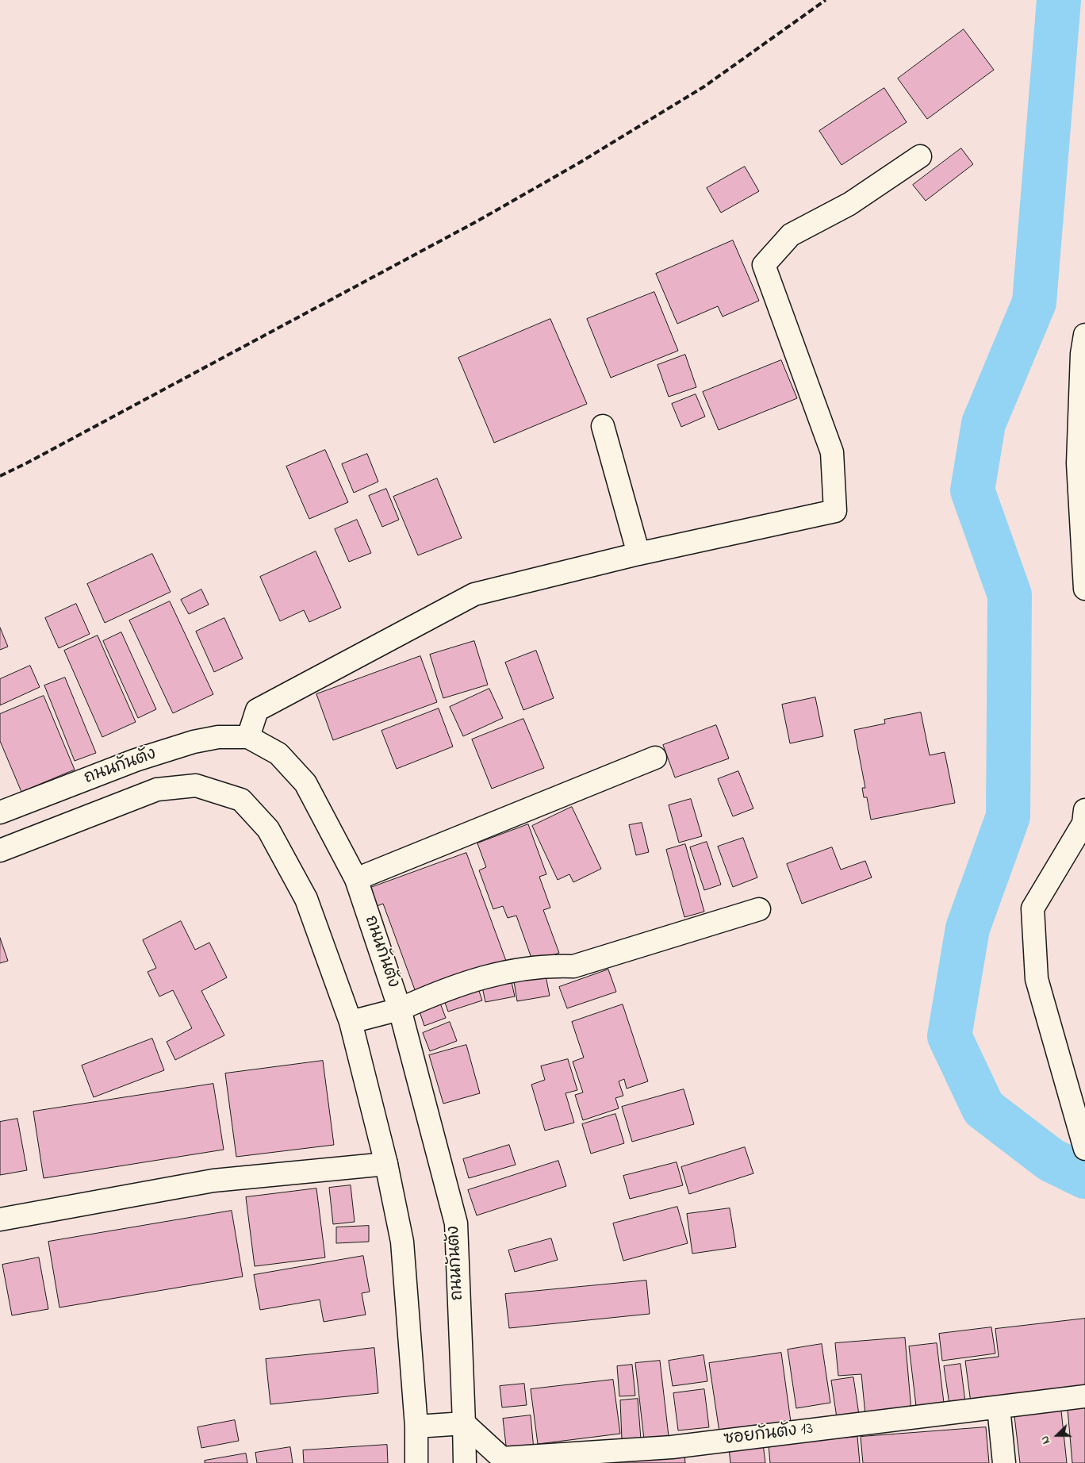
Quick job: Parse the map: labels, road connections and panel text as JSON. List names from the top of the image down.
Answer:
{
  "streets": {
    "street": ["ถนนกันตัง", "ซอยกันตัง 13"]
  },
  "crossings": [
    ["ถนนกันตัง", "ซอยกันตัง 13"]
  ],
  "north": "left"
}
